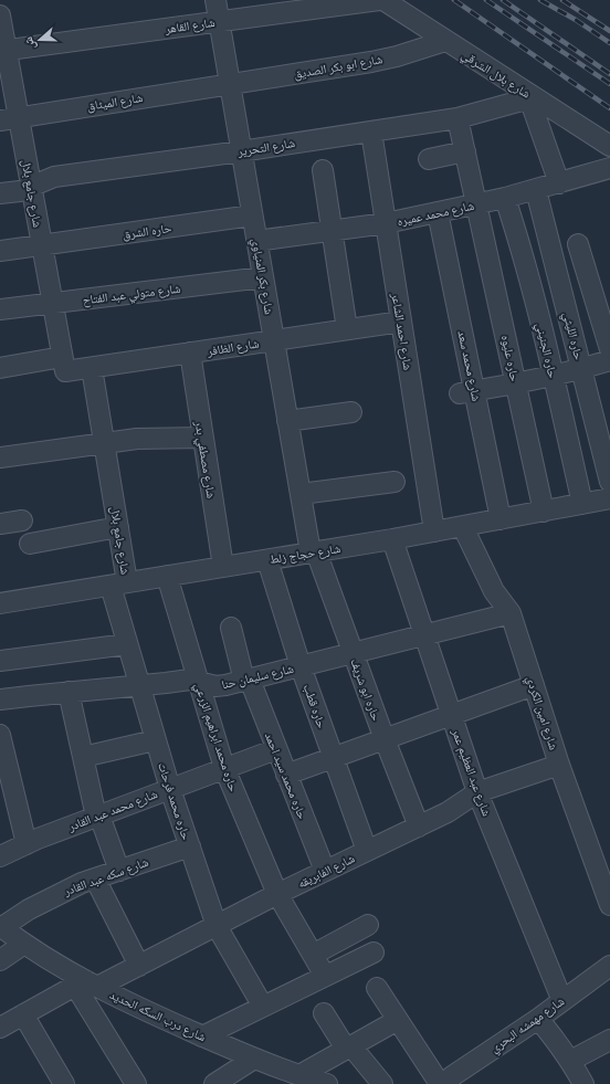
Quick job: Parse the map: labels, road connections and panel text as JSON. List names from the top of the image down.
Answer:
{
  "streets": {
    "street": [
      "شارع القاهر",
      "شارع ابو بكر الصديق",
      "شارع بلال الشرقي",
      "شارع الميثاق",
      "شارع التحرير",
      "شارع جامع بلال",
      "شارع محمد عميره",
      "حاره الشرق",
      "شارع بكر المنياوي",
      "شارع متولي عبد الفتاح",
      "شارع احمد الشاعر",
      "حاره الليثي",
      "شارع الظافر",
      "حاره الجنيني",
      "حاره عليوه",
      "شارع محمد سعد",
      "شارع مصطفي بدر",
      "شارع حجاج زلط",
      "شارع سليمان حنا",
      "حاره ابو شريف",
      "حاره قطب",
      "شارع امين الكردي",
      "حاره محمد ابراهيم الزرعي",
      "شارع عبد العظيم عمر",
      "حاره محمد سيد احمد",
      "حاره محمد فرحات",
      "شارع محمد عبد القادر",
      "شارع الفابريقه",
      "شارع سكه عبد القادر",
      "شارع درب السكه الحديد",
      "شارع مهمشه البحري"
    ]
  },
  "crossings": [
    ["شارع القاهر", "شارع جامع بلال"],
    ["شارع القاهر", "شارع بكر المنياوي"],
    ["شارع ابو بكر الصديق", "شارع بلال الشرقي"],
    ["شارع ابو بكر الصديق", "شارع الميثاق"],
    ["شارع ابو بكر الصديق", "شارع بكر المنياوي"],
    ["شارع بلال الشرقي", "شارع التحرير"],
    ["شارع الميثاق", "شارع جامع بلال"],
    ["شارع الميثاق", "شارع بكر المنياوي"],
    ["شارع التحرير", "شارع جامع بلال"],
    ["شارع التحرير", "شارع بكر المنياوي"],
    ["شارع التحرير", "شارع احمد الشاعر"],
    ["شارع التحرير", "حاره عليوه"],
    ["شارع جامع بلال", "حاره الشرق"],
    ["شارع جامع بلال", "شارع متولي عبد الفتاح"],
    ["شارع جامع بلال", "شارع الظافر"],
    ["شارع جامع بلال", "شارع حجاج زلط"],
    ["شارع جامع بلال", "حاره محمد فرحات"],
    ["شارع محمد عميره", "شارع بكر المنياوي"],
    ["شارع محمد عميره", "شارع احمد الشاعر"],
    ["شارع محمد عميره", "حاره الليثي"],
    ["شارع محمد عميره", "حاره الجنيني"],
    ["شارع محمد عميره", "حاره عليوه"],
    ["شارع محمد عميره", "شارع محمد سعد"],
    ["حاره الشرق", "شارع بكر المنياوي"],
    ["شارع بكر المنياوي", "شارع متولي عبد الفتاح"],
    ["شارع بكر المنياوي", "شارع الظافر"],
    ["شارع بكر المنياوي", "شارع حجاج زلط"],
    ["شارع بكر المنياوي", "حاره ابو شريف"],
    ["شارع احمد الشاعر", "شارع الظافر"],
    ["شارع احمد الشاعر", "شارع حجاج زلط"],
    ["شارع الظافر", "شارع مصطفي بدر"],
    ["حاره الجنيني", "شارع حجاج زلط"],
    ["حاره عليوه", "شارع حجاج زلط"],
    ["شارع محمد سعد", "شارع حجاج زلط"],
    ["شارع مصطفي بدر", "شارع حجاج زلط"],
    ["شارع حجاج زلط", "حاره ابو شريف"],
    ["شارع حجاج زلط", "حاره قطب"],
    ["شارع حجاج زلط", "شارع امين الكردي"],
    ["شارع حجاج زلط", "حاره محمد ابراهيم الزرعي"],
    ["شارع حجاج زلط", "شارع عبد العظيم عمر"],
    ["شارع حجاج زلط", "حاره محمد فرحات"],
    ["شارع سليمان حنا", "حاره ابو شريف"],
    ["شارع سليمان حنا", "حاره قطب"],
    ["شارع سليمان حنا", "شارع امين الكردي"],
    ["شارع سليمان حنا", "حاره محمد ابراهيم الزرعي"],
    ["شارع سليمان حنا", "شارع عبد العظيم عمر"],
    ["شارع سليمان حنا", "حاره محمد سيد احمد"],
    ["شارع سليمان حنا", "حاره محمد فرحات"],
    ["حاره ابو شريف", "شارع الفابريقه"],
    ["حاره قطب", "شارع الفابريقه"],
    ["شارع امين الكردي", "شارع الفابريقه"],
    ["حاره محمد ابراهيم الزرعي", "شارع محمد عبد القادر"],
    ["حاره محمد ابراهيم الزرعي", "شارع الفابريقه"],
    ["شارع عبد العظيم عمر", "شارع الفابريقه"],
    ["شارع عبد العظيم عمر", "شارع مهمشه البحري"],
    ["حاره محمد سيد احمد", "شارع محمد عبد القادر"],
    ["حاره محمد سيد احمد", "شارع الفابريقه"],
    ["حاره محمد فرحات", "شارع محمد عبد القادر"],
    ["حاره محمد فرحات", "شارع الفابريقه"],
    ["حاره محمد فرحات", "شارع سكه عبد القادر"],
    ["شارع الفابريقه", "شارع درب السكه الحديد"],
    ["شارع سكه عبد القادر", "شارع درب السكه الحديد"]
  ],
  "north": "left"
}
